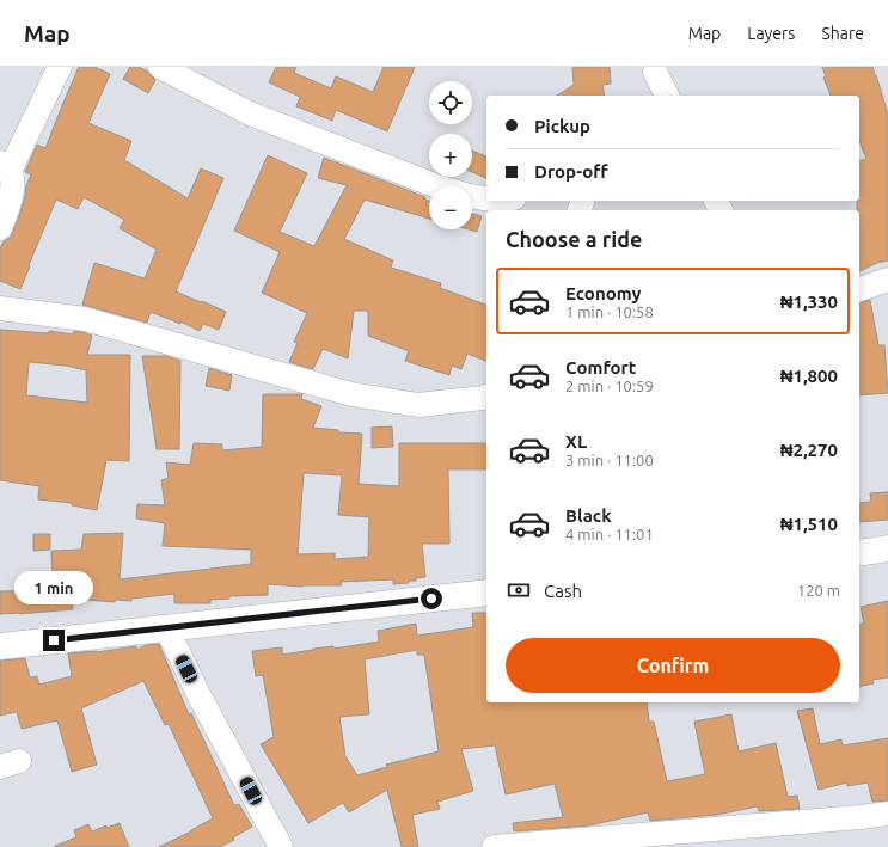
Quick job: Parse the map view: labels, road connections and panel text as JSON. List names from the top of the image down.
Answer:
{
  "page": {
    "header": "Map",
    "nav": ["Map", "Layers", "Share"],
    "map_buttons": ["+", "−"],
    "banner": ["Pickup", "Drop-off"],
    "heading": "Choose a ride",
    "list": [
      {
        "name": "Economy",
        "note": "1 min · 10:58",
        "value": "₦1,330"
      },
      {
        "name": "Comfort",
        "note": "2 min · 10:59",
        "value": "₦1,800"
      },
      {
        "name": "XL",
        "note": "3 min · 11:00",
        "value": "₦2,270"
      },
      {
        "name": "Black",
        "note": "4 min · 11:01",
        "value": "₦1,510"
      }
    ],
    "pay": ["Cash", "120 m"],
    "bubble": "1 min",
    "buttons": "Confirm"
  }
}
